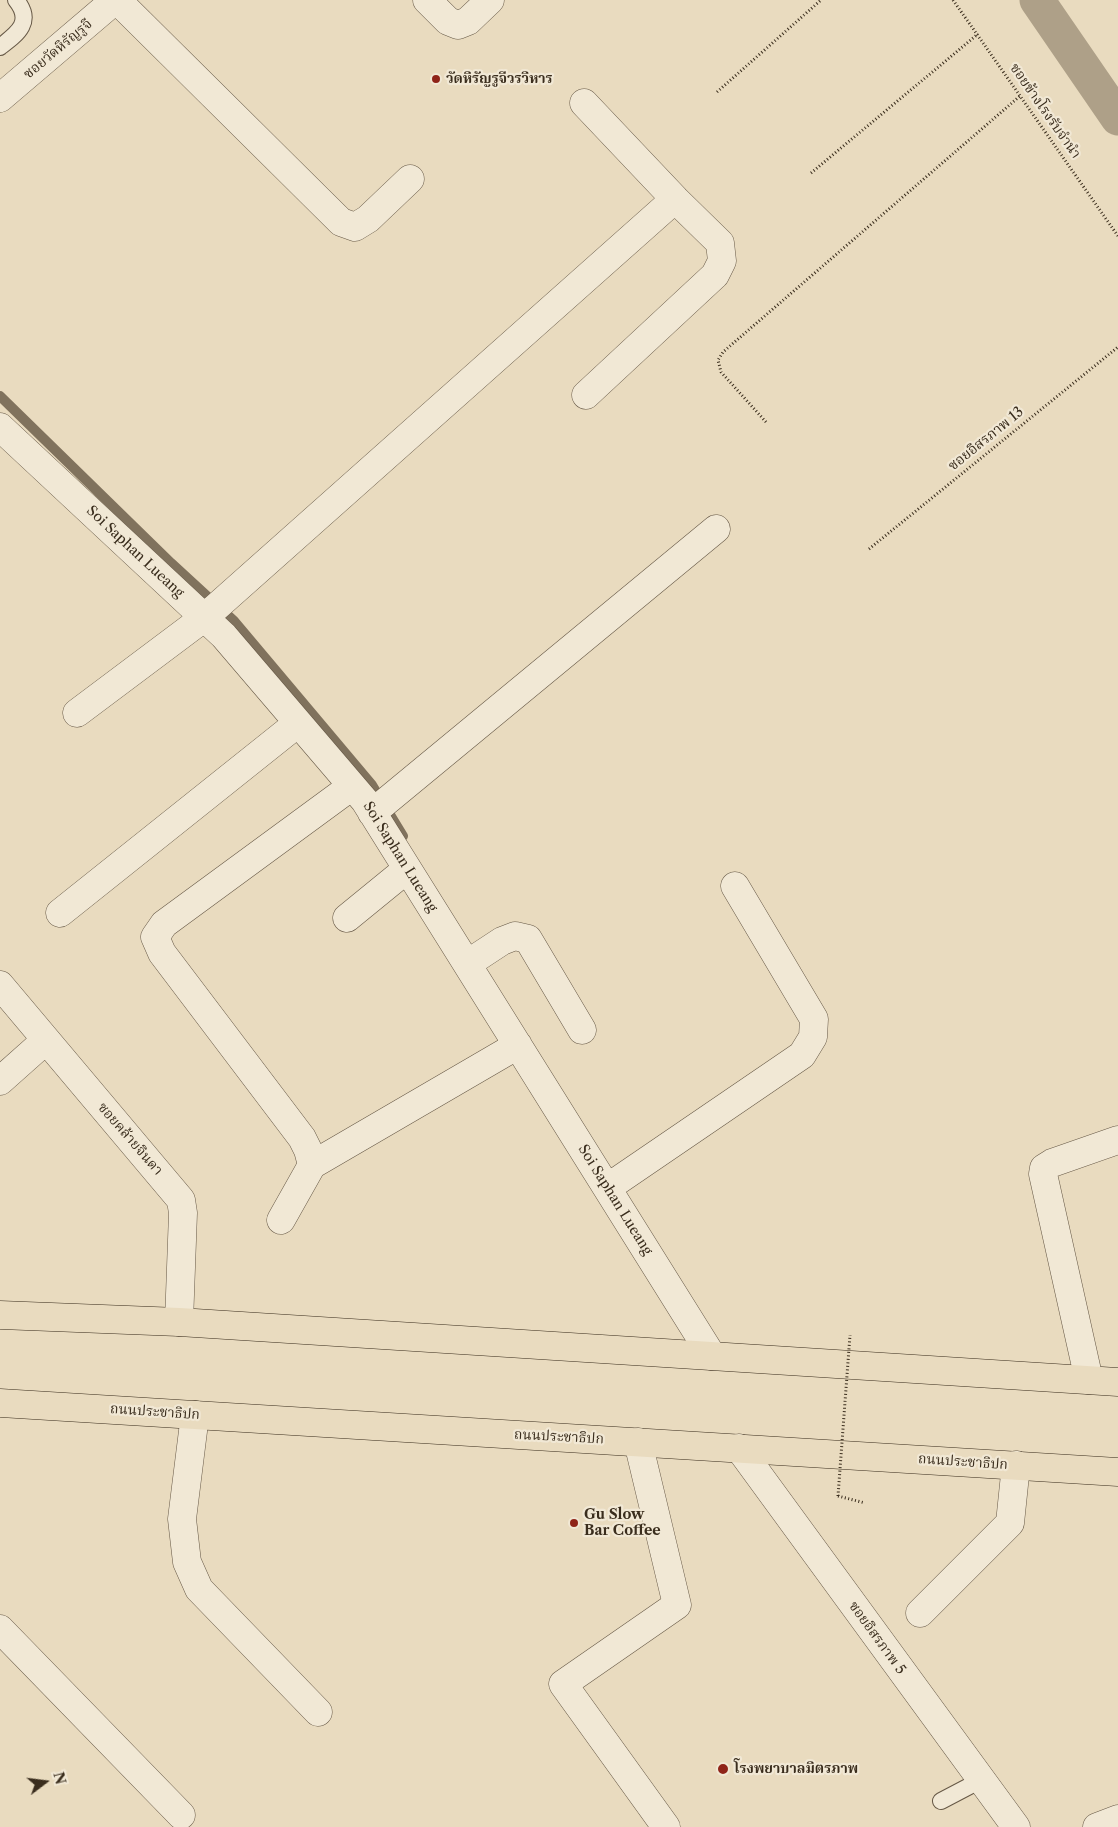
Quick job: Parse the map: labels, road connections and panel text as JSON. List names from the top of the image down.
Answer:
{
  "streets": {
    "main road": ["ถนนประชาธิปก"],
    "street": [
      "ซอยวัดหิรัญรูจี",
      "Soi Saphan Lueang",
      "ซอยคล้ายจินดา",
      "ซอยอิสรภาพ 5"
    ],
    "path": ["ซอยข้างโรงรับจำนำ", "ซอยอิสรภาพ 13"]
  },
  "crossings": [
    ["ถนนประชาธิปก", "ซอยอิสรภาพ 5"]
  ],
  "places": ["วัดหิรัญรูจีวรวิหาร", "Gu Slow Bar Coffee", "โรงพยาบาลมิตรภาพ"],
  "north": "right"
}
